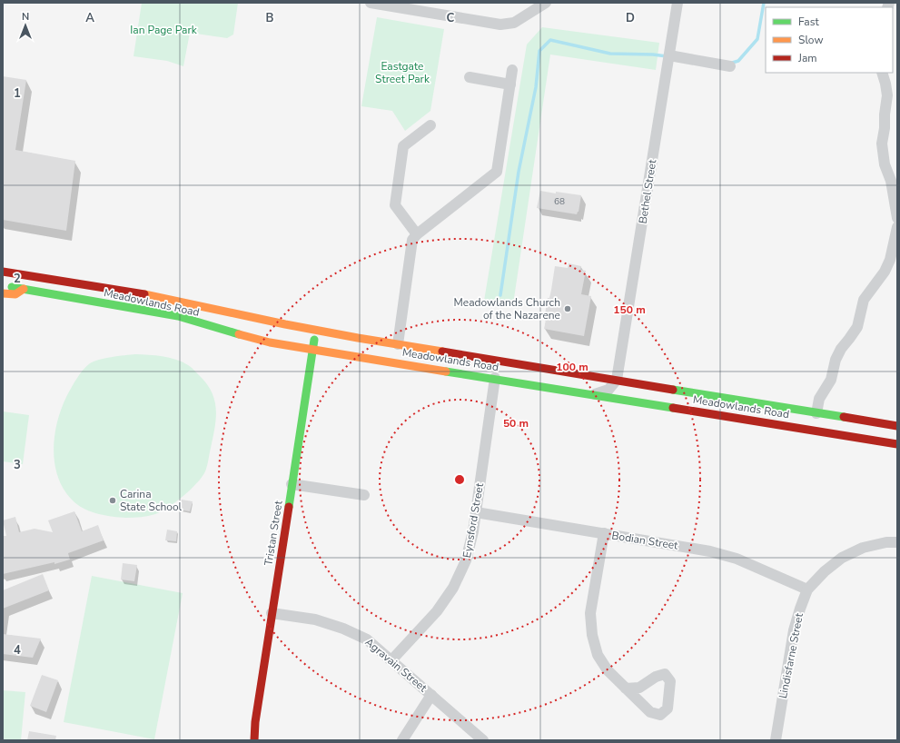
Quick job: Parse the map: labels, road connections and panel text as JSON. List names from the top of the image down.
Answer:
{
  "streets": {
    "main road": ["Meadowlands Road", "Tristan Street"],
    "street": [
      "Bethel Street",
      "Eynsford Street",
      "Bodian Street",
      "Lindisfarne Street",
      "Agravain Street"
    ]
  },
  "crossings": [
    ["Bethel Street", "Meadowlands Road"],
    ["Meadowlands Road", "Eynsford Street"],
    ["Meadowlands Road", "Tristan Street"],
    ["Eynsford Street", "Bodian Street"],
    ["Eynsford Street", "Agravain Street"],
    ["Tristan Street", "Agravain Street"],
    ["Bodian Street", "Lindisfarne Street"]
  ],
  "parks": ["Ian Page Park", "Eastgate Street Park"],
  "places": ["Meadowlands Church of the Nazarene", "Carina State School"],
  "house_numbers": ["68"],
  "legend": ["Fast", "Slow", "Jam"],
  "north": "top",
  "grid": {
    "columns": [
      "A",
      "B",
      "C",
      "D"
    ],
    "rows": [
      "1",
      "2",
      "3",
      "4"
    ]
  },
  "rings": ["150 m", "100 m", "50 m"]
}
